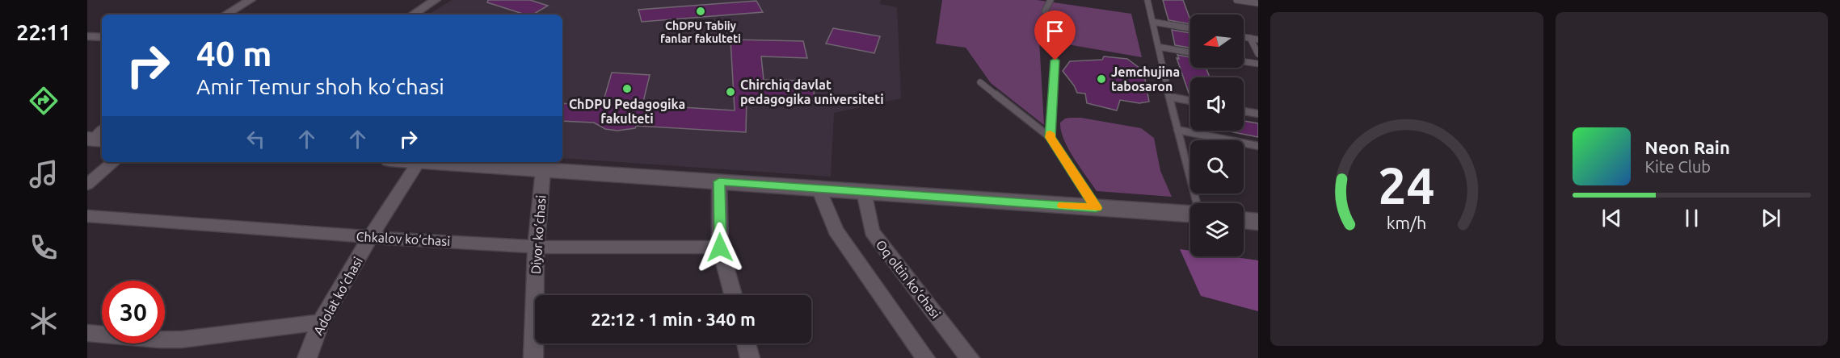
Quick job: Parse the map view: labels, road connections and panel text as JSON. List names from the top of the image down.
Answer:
{
  "streets": {
    "street": [
      "Diyor ko‘chasi",
      "Chkalov ko‘chasi",
      "Oq oltin ko‘chasi",
      "Adolat ko‘chasi"
    ]
  },
  "crossings": [
    ["Diyor ko‘chasi", "Chkalov ko‘chasi"],
    ["Chkalov ko‘chasi", "Adolat ko‘chasi"]
  ],
  "places": [
    "ChDPU Tabiiy fanlar fakulteti",
    "Jemchujina tabosaron",
    "ChDPU Pedagogika fakulteti",
    "Chirchiq davlat pedagogika universiteti"
  ],
  "north": "left",
  "page": {
    "tabs": "22:11",
    "turn": ["40 m", "Amir Temur shoh ko‘chasi"],
    "song": ["Neon Rain", "Kite Club"],
    "limit": "30",
    "trip": "22:12 · 1 min · 340 m",
    "gauge": ["24", "km/h"]
  }
}
